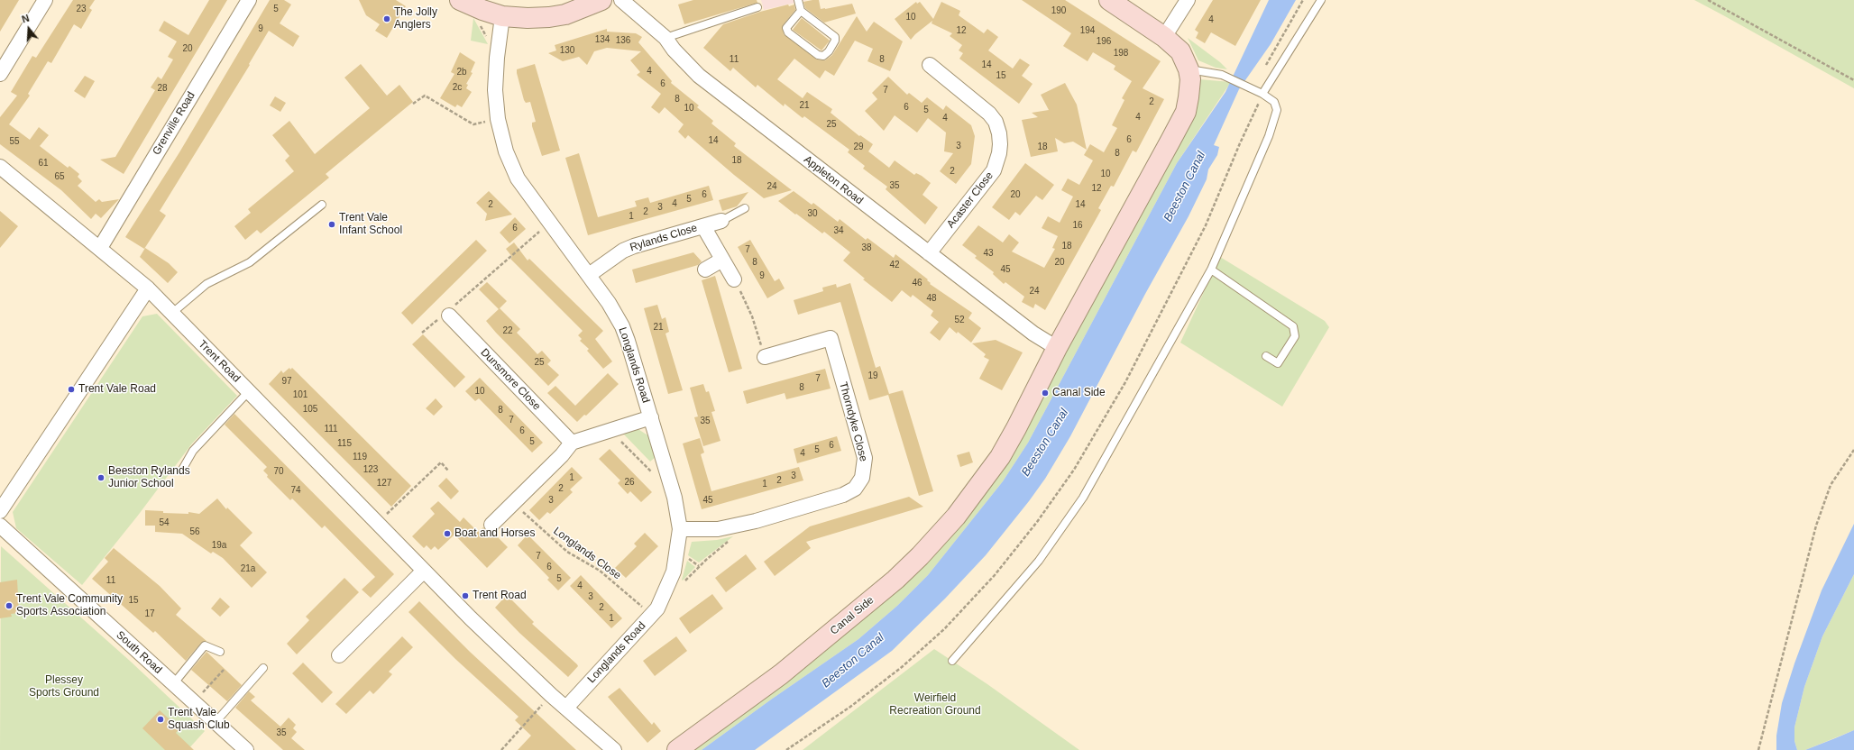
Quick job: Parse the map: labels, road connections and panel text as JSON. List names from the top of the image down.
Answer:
{
  "streets": {
    "street": [
      "Grenville Road",
      "Appleton Road",
      "Acaster Close",
      "Rylands Close",
      "Trent Road",
      "Longlands Road",
      "Dunsmore Close",
      "Thorndyke Close",
      "Canal Side",
      "South Road"
    ],
    "path": ["Longlands Close"]
  },
  "crossings": [
    ["Grenville Road", "Trent Road"],
    ["Appleton Road", "Acaster Close"],
    ["Appleton Road", "Canal Side"],
    ["Rylands Close", "Longlands Road"],
    ["Trent Road", "Longlands Road"],
    ["Longlands Road", "Thorndyke Close"],
    ["Longlands Road", "Longlands Close"]
  ],
  "water": ["Beeston Canal"],
  "parks": ["Plessey Sports Ground", "Weirfield Recreation Ground"],
  "places": [
    "The Jolly Anglers",
    "Trent Vale Infant School",
    "Trent Vale Road",
    "Canal Side",
    "Beeston Rylands Junior School",
    "Boat and Horses",
    "Trent Road",
    "Trent Vale Community Sports Association",
    "Trent Vale Squash Club"
  ],
  "house_numbers": [
    "23",
    "5",
    "190",
    "10",
    "4",
    "9",
    "12",
    "194",
    "134",
    "136",
    "196",
    "20",
    "130",
    "198",
    "11",
    "8",
    "14",
    "4",
    "2b",
    "15",
    "6",
    "2c",
    "28",
    "7",
    "8",
    "2",
    "21",
    "6",
    "10",
    "5",
    "4",
    "4",
    "25",
    "6",
    "14",
    "55",
    "3",
    "29",
    "18",
    "8",
    "18",
    "61",
    "2",
    "10",
    "65",
    "35",
    "24",
    "12",
    "6",
    "20",
    "5",
    "4",
    "2",
    "14",
    "3",
    "2",
    "30",
    "1",
    "16",
    "6",
    "34",
    "18",
    "38",
    "7",
    "43",
    "8",
    "20",
    "42",
    "45",
    "9",
    "46",
    "24",
    "48",
    "52",
    "21",
    "22",
    "25",
    "19",
    "7",
    "97",
    "8",
    "10",
    "101",
    "105",
    "8",
    "7",
    "35",
    "111",
    "6",
    "5",
    "115",
    "6",
    "5",
    "4",
    "119",
    "123",
    "70",
    "3",
    "1",
    "2",
    "26",
    "127",
    "1",
    "2",
    "74",
    "3",
    "45",
    "54",
    "56",
    "19a",
    "7",
    "6",
    "21a",
    "5",
    "11",
    "4",
    "3",
    "15",
    "2",
    "17",
    "1",
    "35"
  ],
  "north": "top"
}
